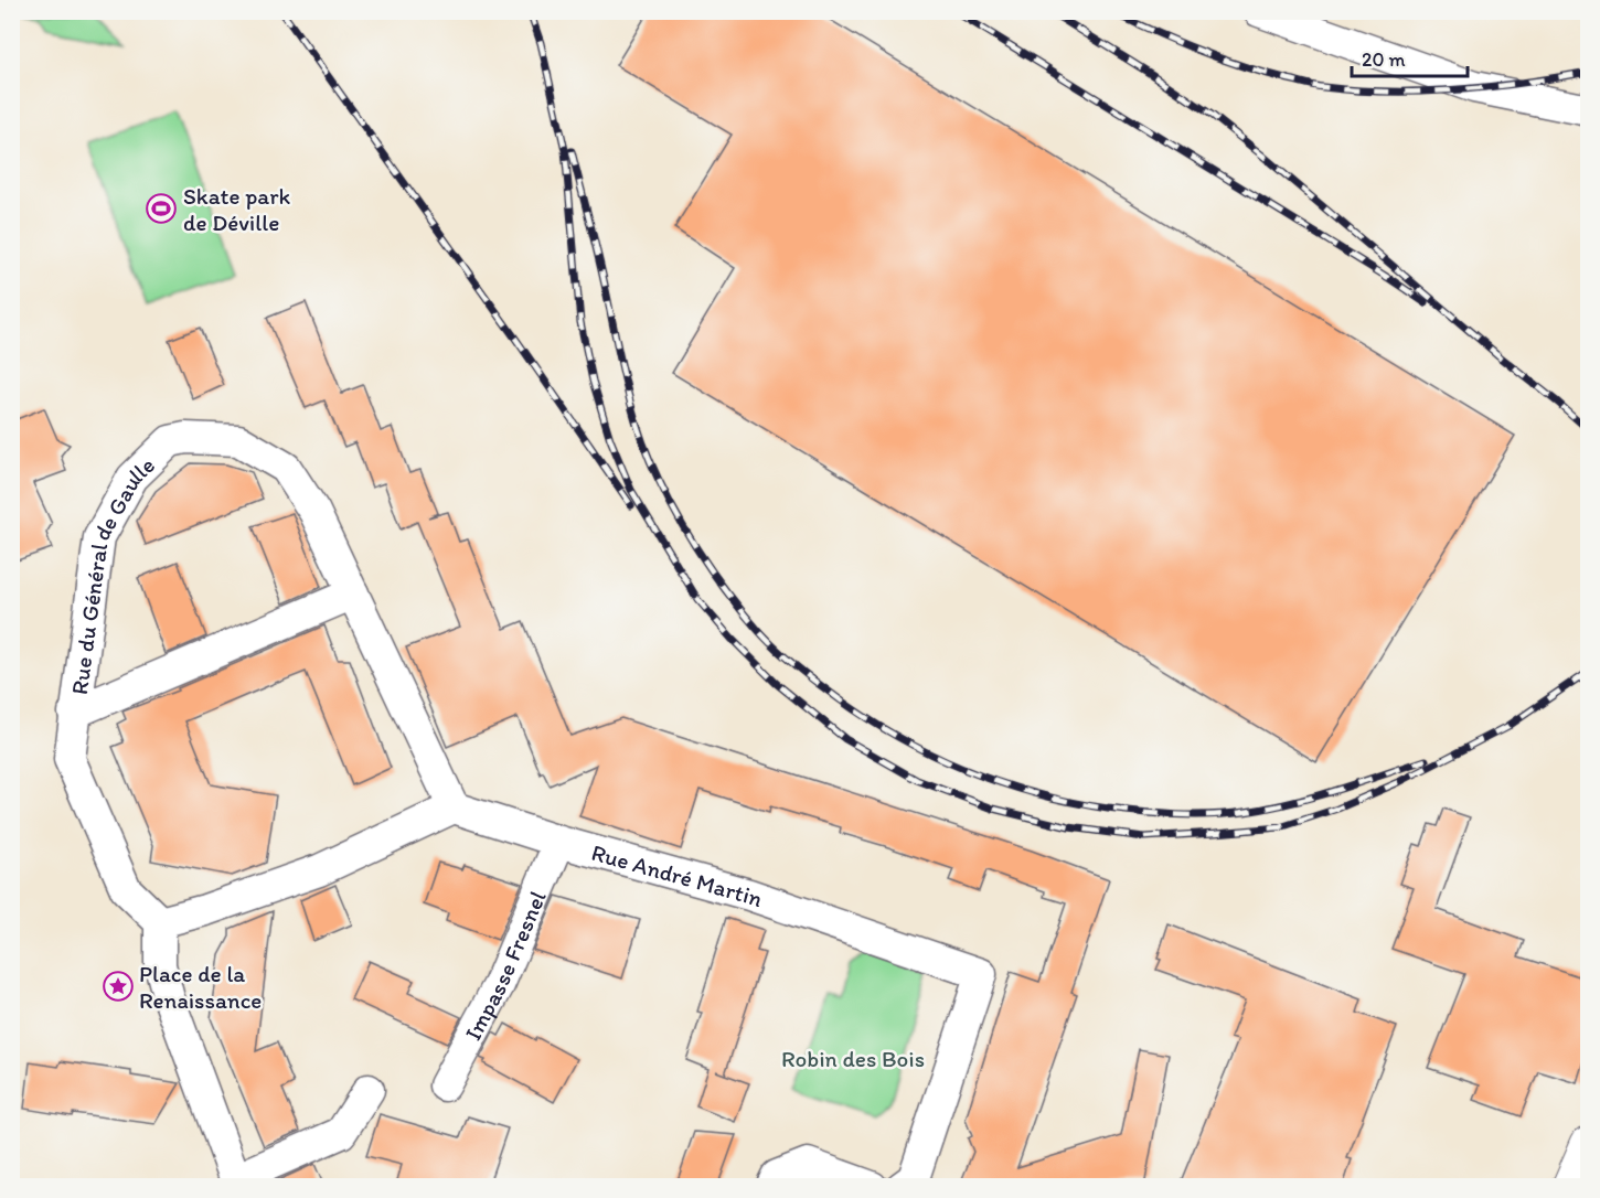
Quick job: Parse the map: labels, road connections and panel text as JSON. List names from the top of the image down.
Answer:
{
  "streets": {
    "street": ["Rue du Général de Gaulle", "Rue André Martin", "Impasse Fresnel"]
  },
  "crossings": [
    ["Rue du Général de Gaulle", "Rue André Martin"],
    ["Rue André Martin", "Impasse Fresnel"]
  ],
  "parks": ["Robin des Bois"],
  "places": {
    "sports": ["Skate park de Déville"],
    "place": ["Place de la Renaissance"]
  },
  "scale_bar": "20 m"
}
